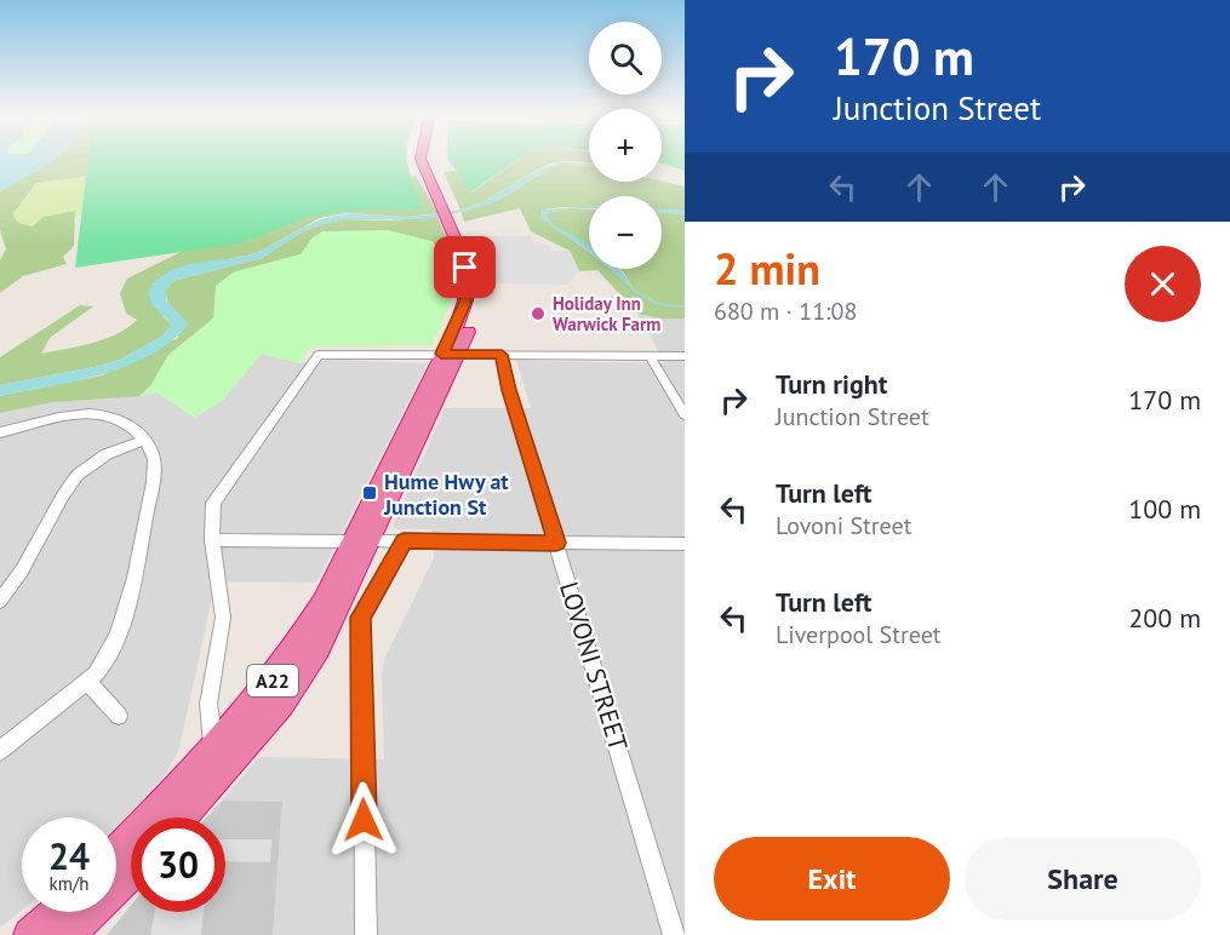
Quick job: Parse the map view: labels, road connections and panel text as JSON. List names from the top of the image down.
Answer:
{
  "streets": {
    "highway": ["A22"],
    "street": ["LOVONI STREET"]
  },
  "places": {
    "other": ["Holiday Inn Warwick Farm"],
    "transit": ["Hume Hwy at Junction St"]
  },
  "page": {
    "turn": ["170 m", "Junction Street"],
    "map_buttons": ["+", "−"],
    "heading": ["2 min", "680 m · 11:08"],
    "list": [
      {
        "name": "Turn right",
        "note": "Junction Street",
        "value": "170 m"
      },
      {
        "name": "Turn left",
        "note": "Lovoni Street",
        "value": "100 m"
      },
      {
        "name": "Turn left",
        "note": "Liverpool Street",
        "value": "200 m"
      }
    ],
    "speed": "24 km/h",
    "limit": "30",
    "buttons": ["Exit", "Share"]
  }
}
